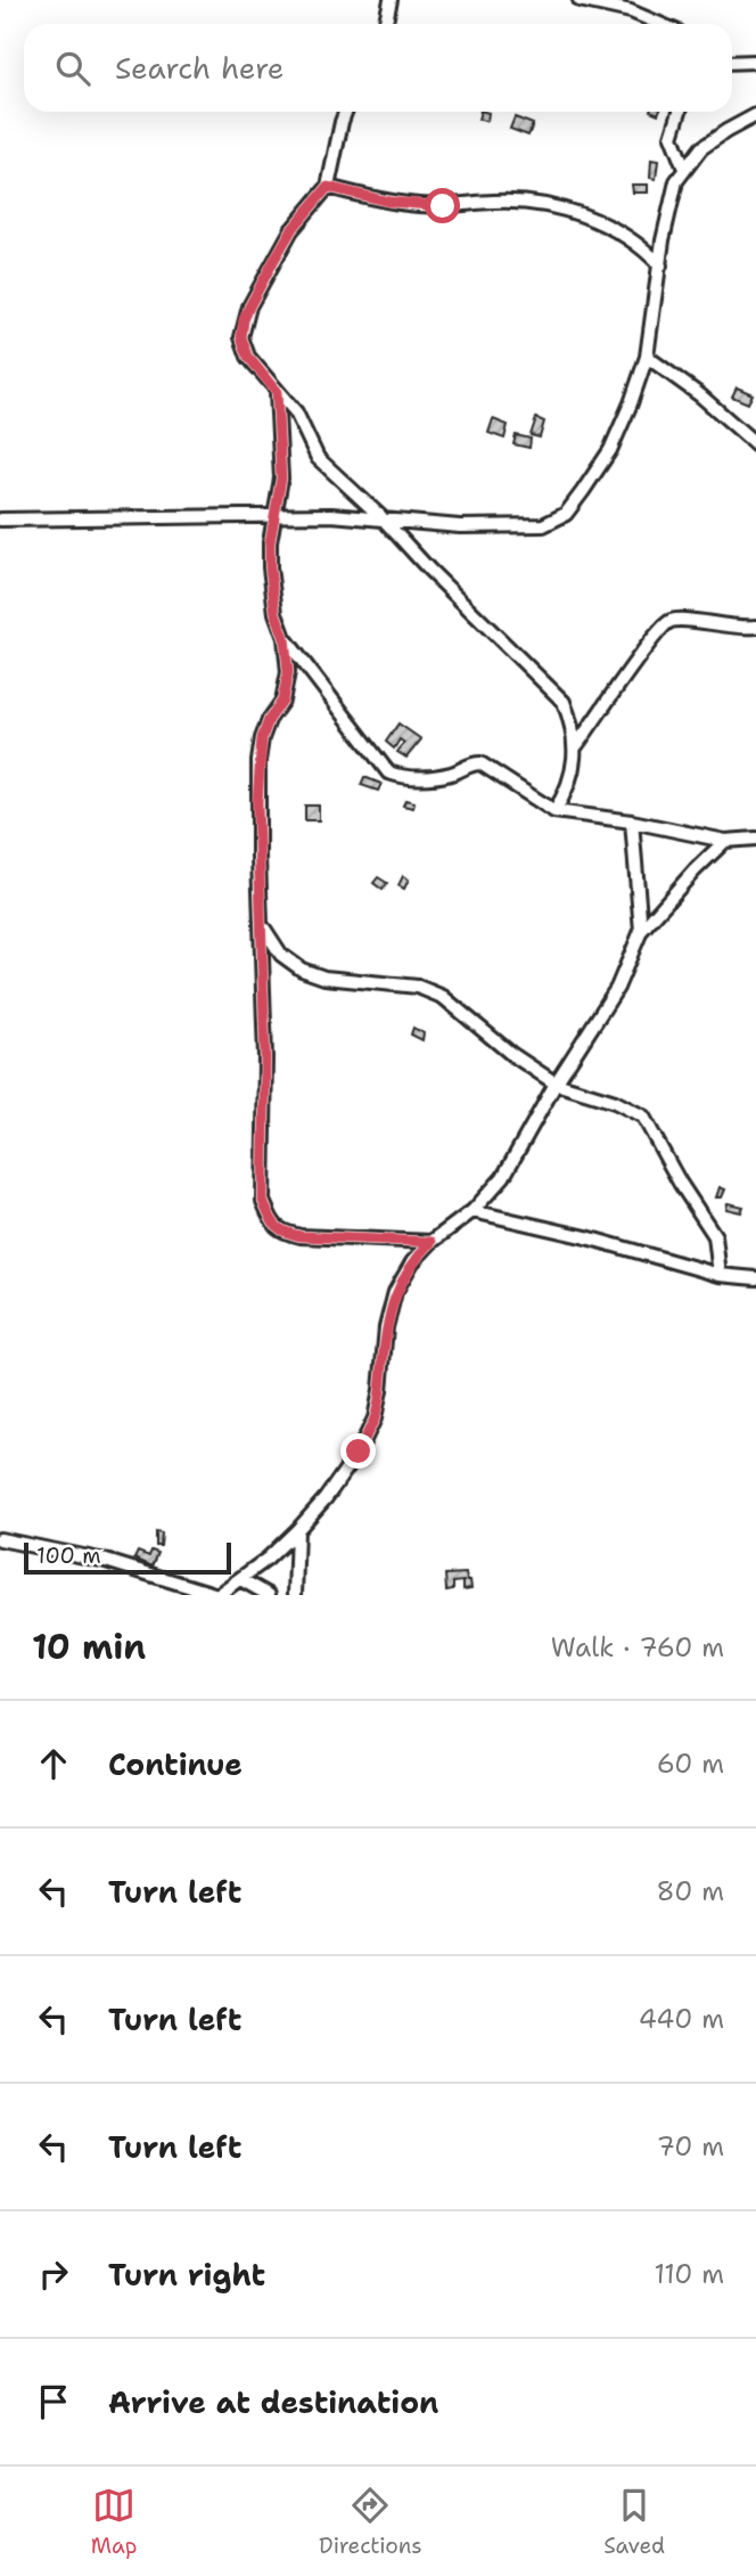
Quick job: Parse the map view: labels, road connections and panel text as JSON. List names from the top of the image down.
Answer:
{
  "scale_bar": "100 m",
  "page": {
    "search": "Search here",
    "scale": "100 m",
    "heading": ["10 min", "Walk · 760 m"],
    "list": [
      ["Continue", "60 m"],
      ["Turn left", "80 m"],
      ["Turn left", "440 m"],
      ["Turn left", "70 m"],
      ["Turn right", "110 m"],
      "Arrive at destination"
    ],
    "nav": ["Map", "Directions", "Saved"]
  }
}
